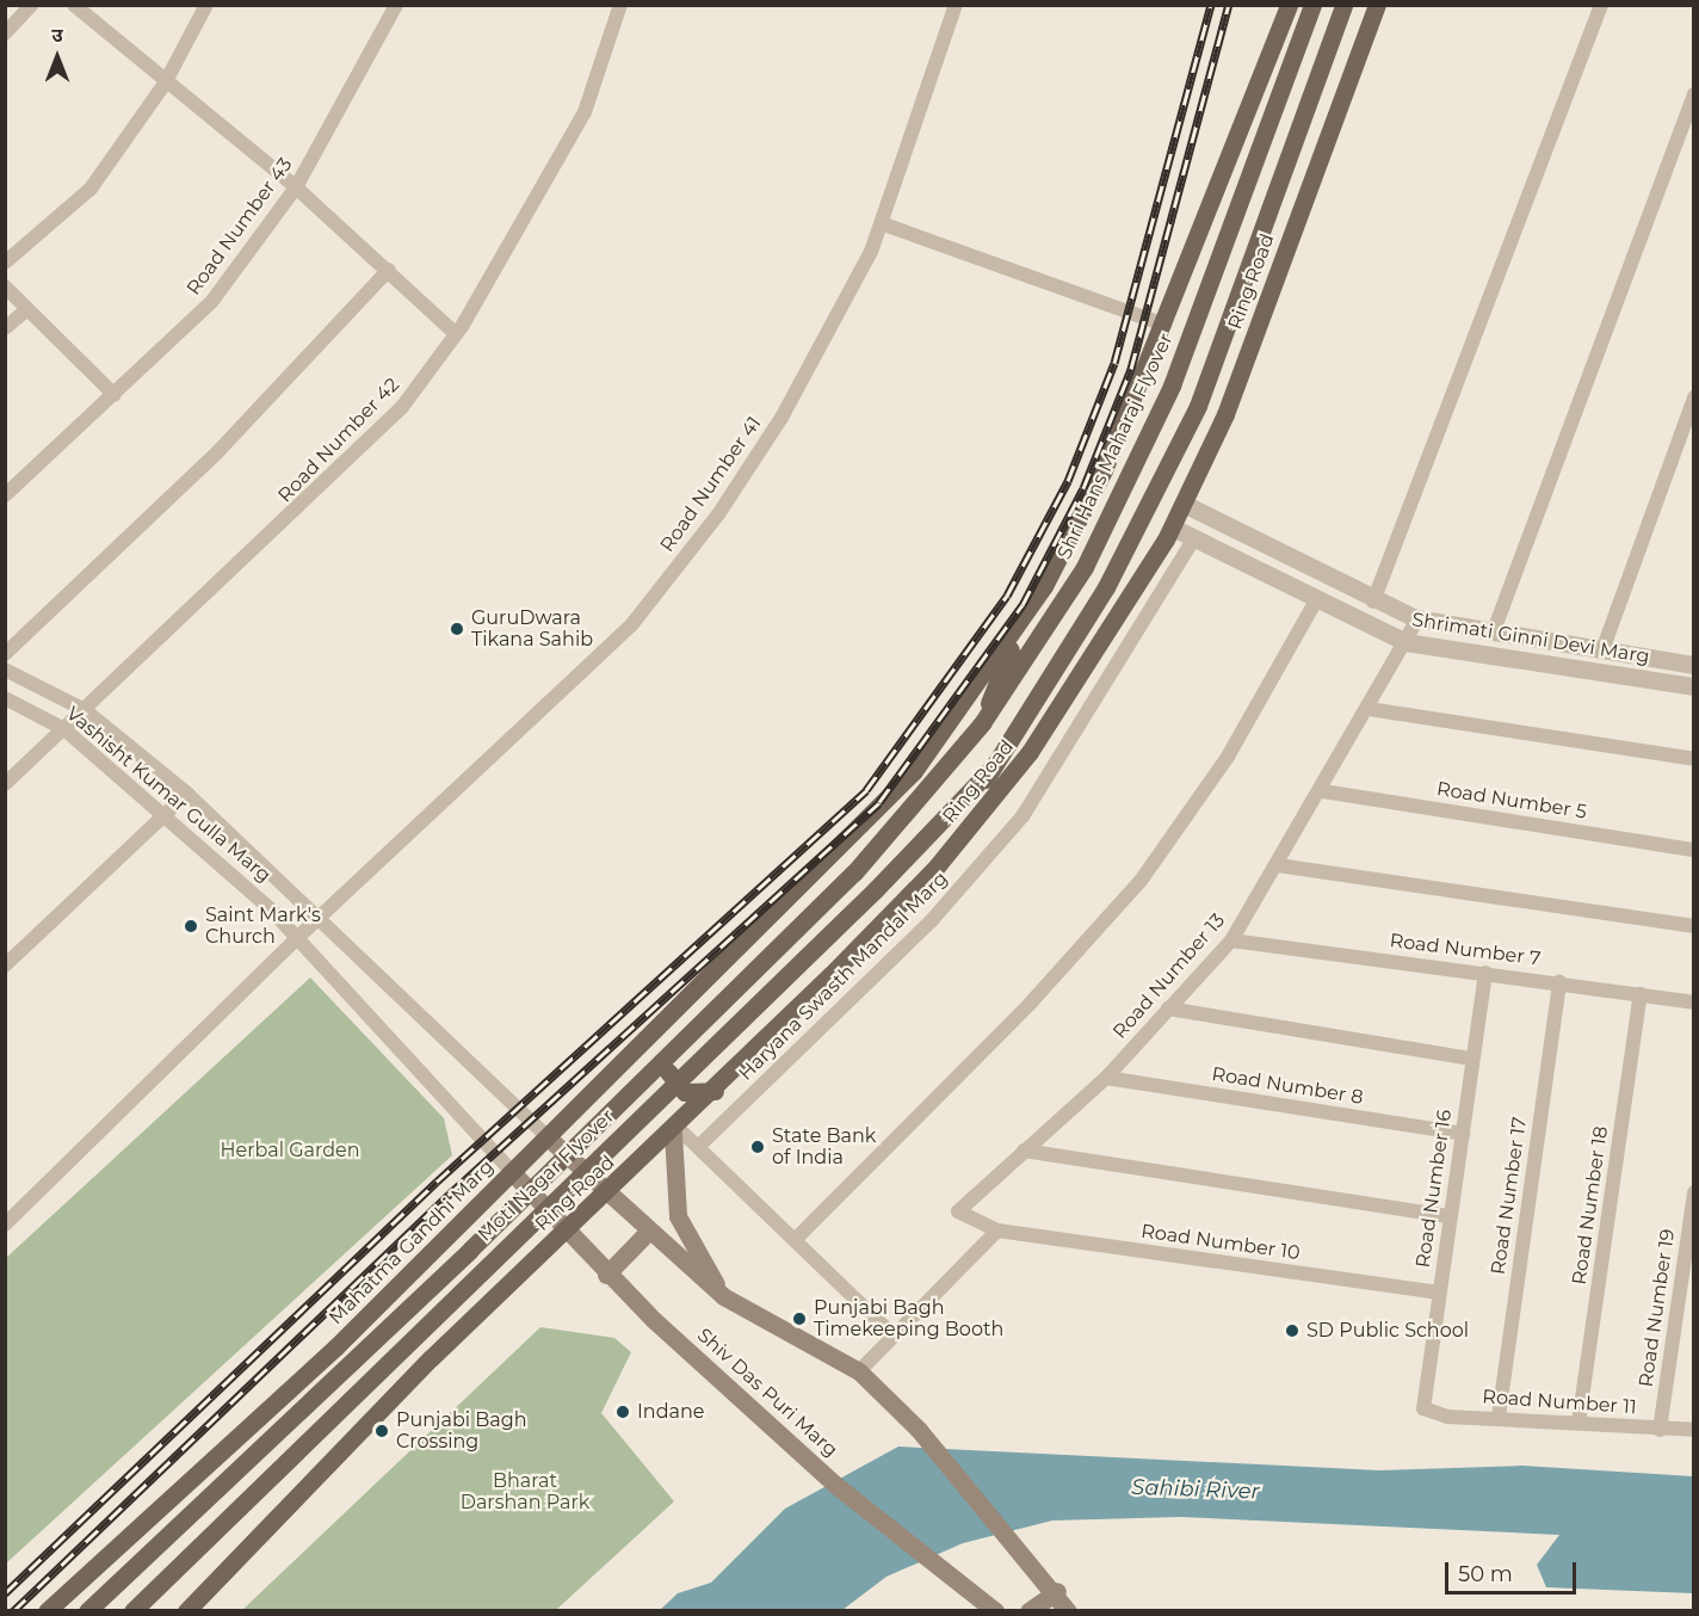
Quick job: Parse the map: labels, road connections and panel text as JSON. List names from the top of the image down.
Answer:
{
  "streets": {
    "main road": [
      "Ring Road",
      "Shri Hans Maharaj Flyover",
      "Vashisht Kumar Gulla Marg",
      "Moti Nagar Flyover",
      "Mahatma Gandhi Marg",
      "Shiv Das Puri Marg"
    ],
    "street": [
      "Road Number 43",
      "Road Number 42",
      "Road Number 41",
      "Shrimati Ginni Devi Marg",
      "Road Number 5",
      "Road Number 7",
      "Haryana Swasth Mandal Marg",
      "Road Number 13",
      "Road Number 8",
      "Road Number 16",
      "Road Number 17",
      "Road Number 18",
      "Road Number 10",
      "Road Number 19",
      "Road Number 11"
    ]
  },
  "crossings": [
    ["Ring Road", "Shrimati Ginni Devi Marg"],
    ["Ring Road", "Shiv Das Puri Marg"],
    ["Road Number 42", "Vashisht Kumar Gulla Marg"],
    ["Road Number 41", "Vashisht Kumar Gulla Marg"],
    ["Shrimati Ginni Devi Marg", "Haryana Swasth Mandal Marg"],
    ["Shrimati Ginni Devi Marg", "Road Number 13"],
    ["Vashisht Kumar Gulla Marg", "Mahatma Gandhi Marg"],
    ["Vashisht Kumar Gulla Marg", "Shiv Das Puri Marg"],
    ["Road Number 5", "Road Number 13"],
    ["Road Number 7", "Road Number 13"],
    ["Road Number 7", "Road Number 16"],
    ["Road Number 7", "Road Number 17"],
    ["Road Number 7", "Road Number 18"],
    ["Road Number 13", "Road Number 8"],
    ["Road Number 13", "Road Number 10"],
    ["Road Number 8", "Road Number 16"],
    ["Road Number 16", "Road Number 10"],
    ["Road Number 16", "Road Number 11"],
    ["Road Number 17", "Road Number 11"],
    ["Road Number 18", "Road Number 11"],
    ["Road Number 19", "Road Number 11"]
  ],
  "water": ["Sahibi River"],
  "parks": ["Herbal Garden", "Bharat Darshan Park"],
  "places": [
    "GuruDwara Tikana Sahib",
    "Saint Mark's Church",
    "State Bank of India",
    "Punjabi Bagh Timekeeping Booth",
    "SD Public School",
    "Indane",
    "Punjabi Bagh Crossing"
  ],
  "scale_bar": "50 m",
  "north": "top"
}
